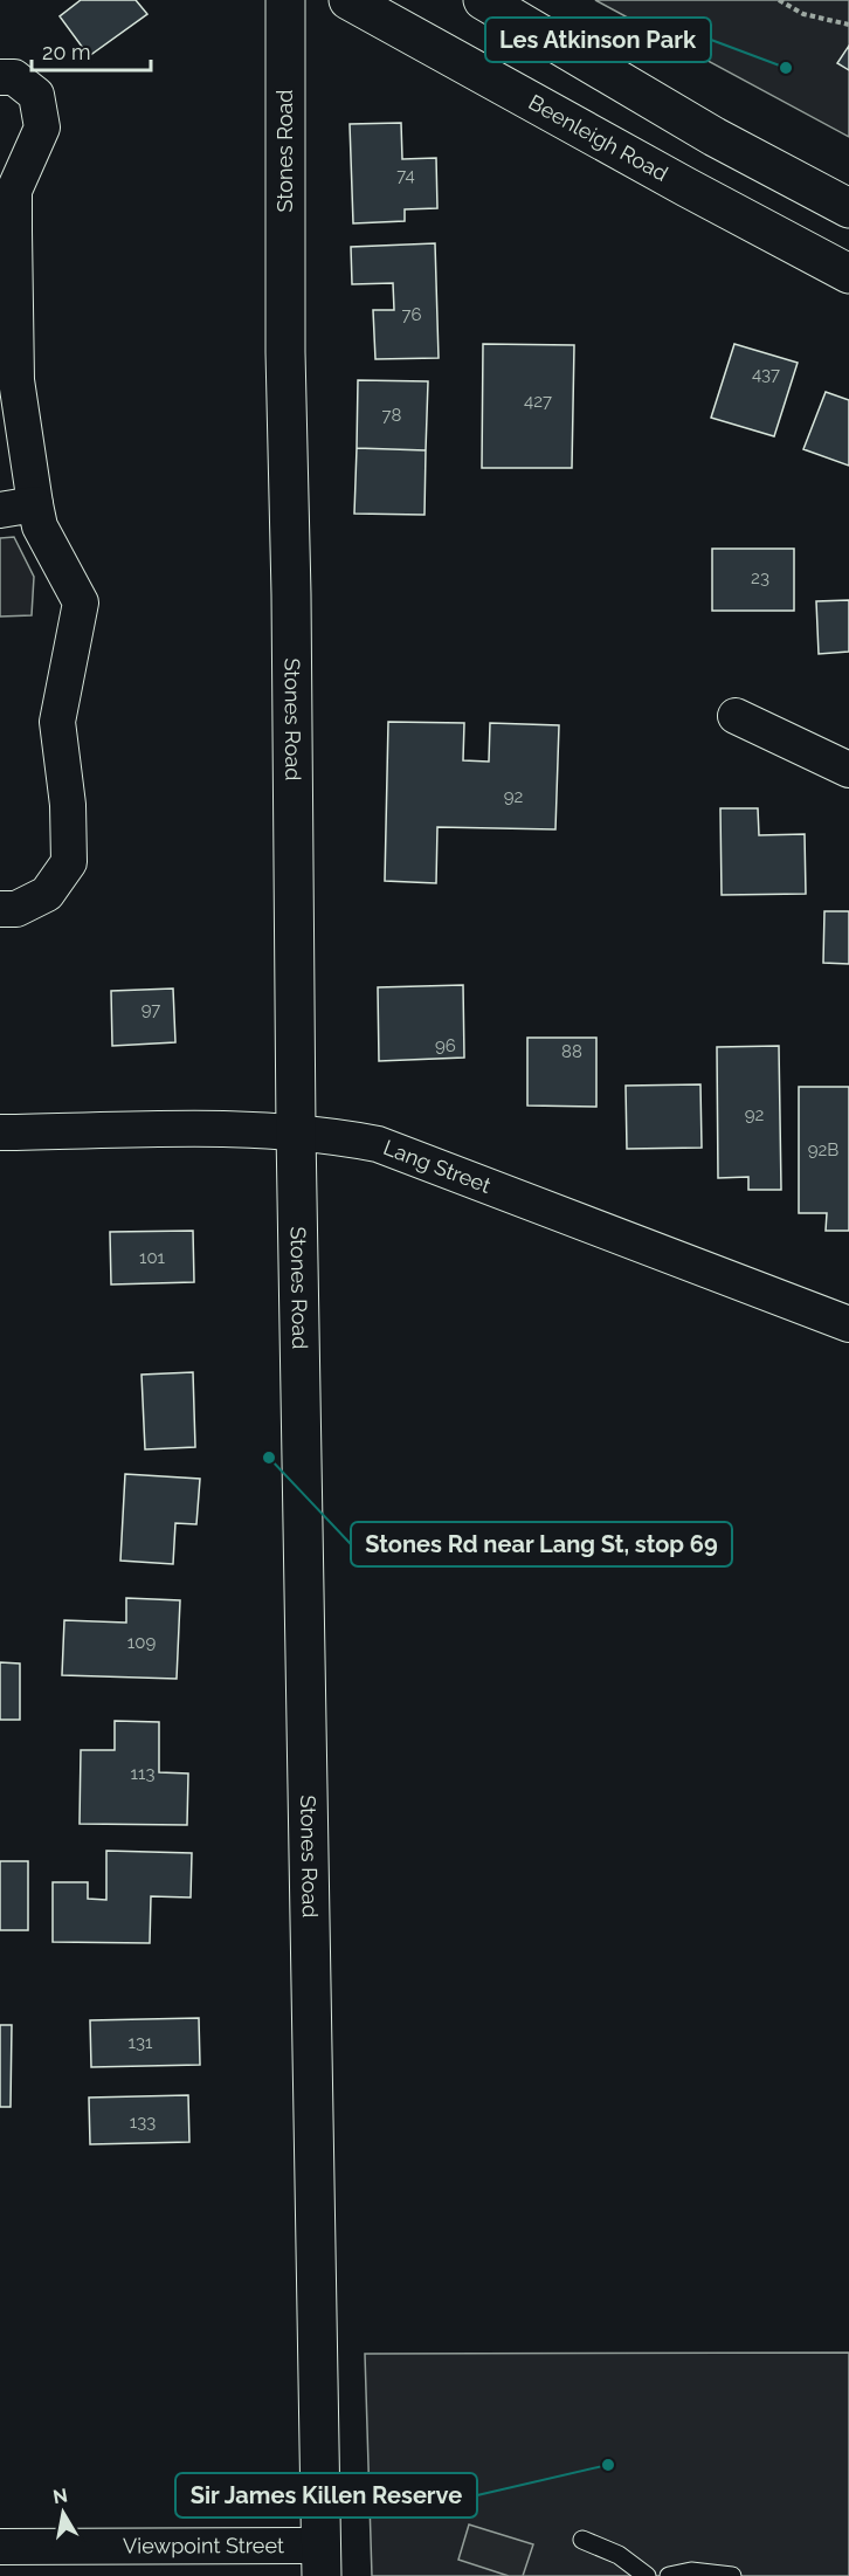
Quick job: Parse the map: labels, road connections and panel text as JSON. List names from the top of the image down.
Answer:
{
  "streets": {
    "street": [
      "Beenleigh Road",
      "Stones Road",
      "Lang Street",
      "Viewpoint Street"
    ]
  },
  "crossings": [
    ["Stones Road", "Lang Street"],
    ["Stones Road", "Viewpoint Street"]
  ],
  "places": ["Les Atkinson Park", "Stones Rd near Lang St, stop 69", "Sir James Killen Reserve"],
  "house_numbers": [
    "74",
    "76",
    "437",
    "427",
    "78",
    "23",
    "92",
    "97",
    "96",
    "88",
    "92",
    "92B",
    "101",
    "109",
    "113",
    "131",
    "133"
  ],
  "scale_bar": "20 m",
  "north": "top"
}
